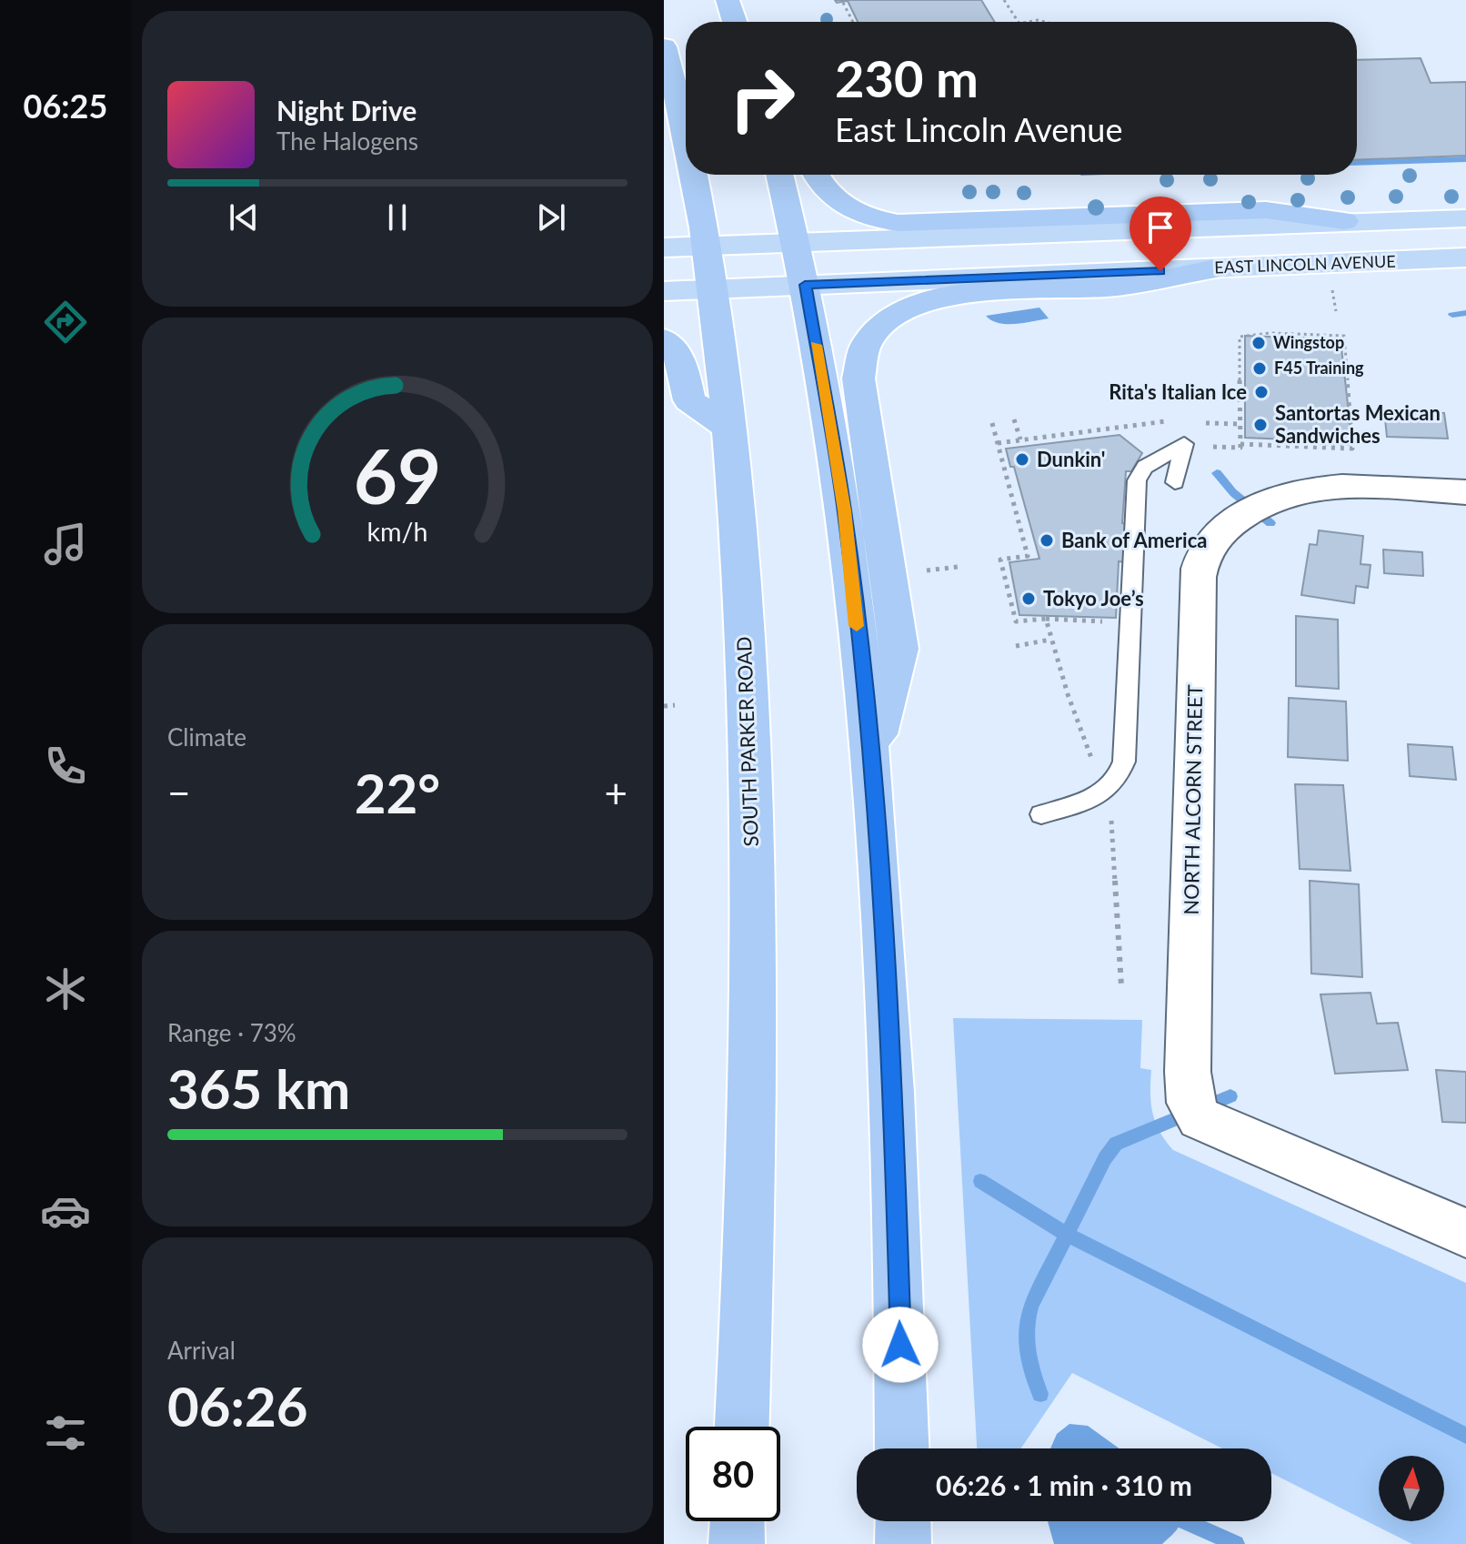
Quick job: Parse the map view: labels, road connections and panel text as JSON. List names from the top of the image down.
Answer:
{
  "streets": {
    "highway": ["SOUTH PARKER ROAD"],
    "main road": ["EAST LINCOLN AVENUE"],
    "street": ["NORTH ALCORN STREET"]
  },
  "crossings": [
    ["EAST LINCOLN AVENUE", "SOUTH PARKER ROAD"]
  ],
  "places": [
    "Wingstop",
    "F45 Training",
    "Rita's Italian Ice",
    "Santortas Mexican Sandwiches",
    "Dunkin'",
    "Bank of America",
    "Tokyo Joe’s"
  ],
  "north": "top",
  "page": {
    "tabs": "06:25",
    "turn": ["230 m", "East Lincoln Avenue"],
    "song": ["Night Drive", "The Halogens"],
    "tile": [
      "Climate",
      ["Range · 73%", "365 km"],
      ["Arrival", "06:26"]
    ],
    "heat": ["−", "22°", "+"],
    "limit": "80",
    "trip": "06:26 · 1 min · 310 m",
    "gauge": ["69", "km/h"]
  }
}
